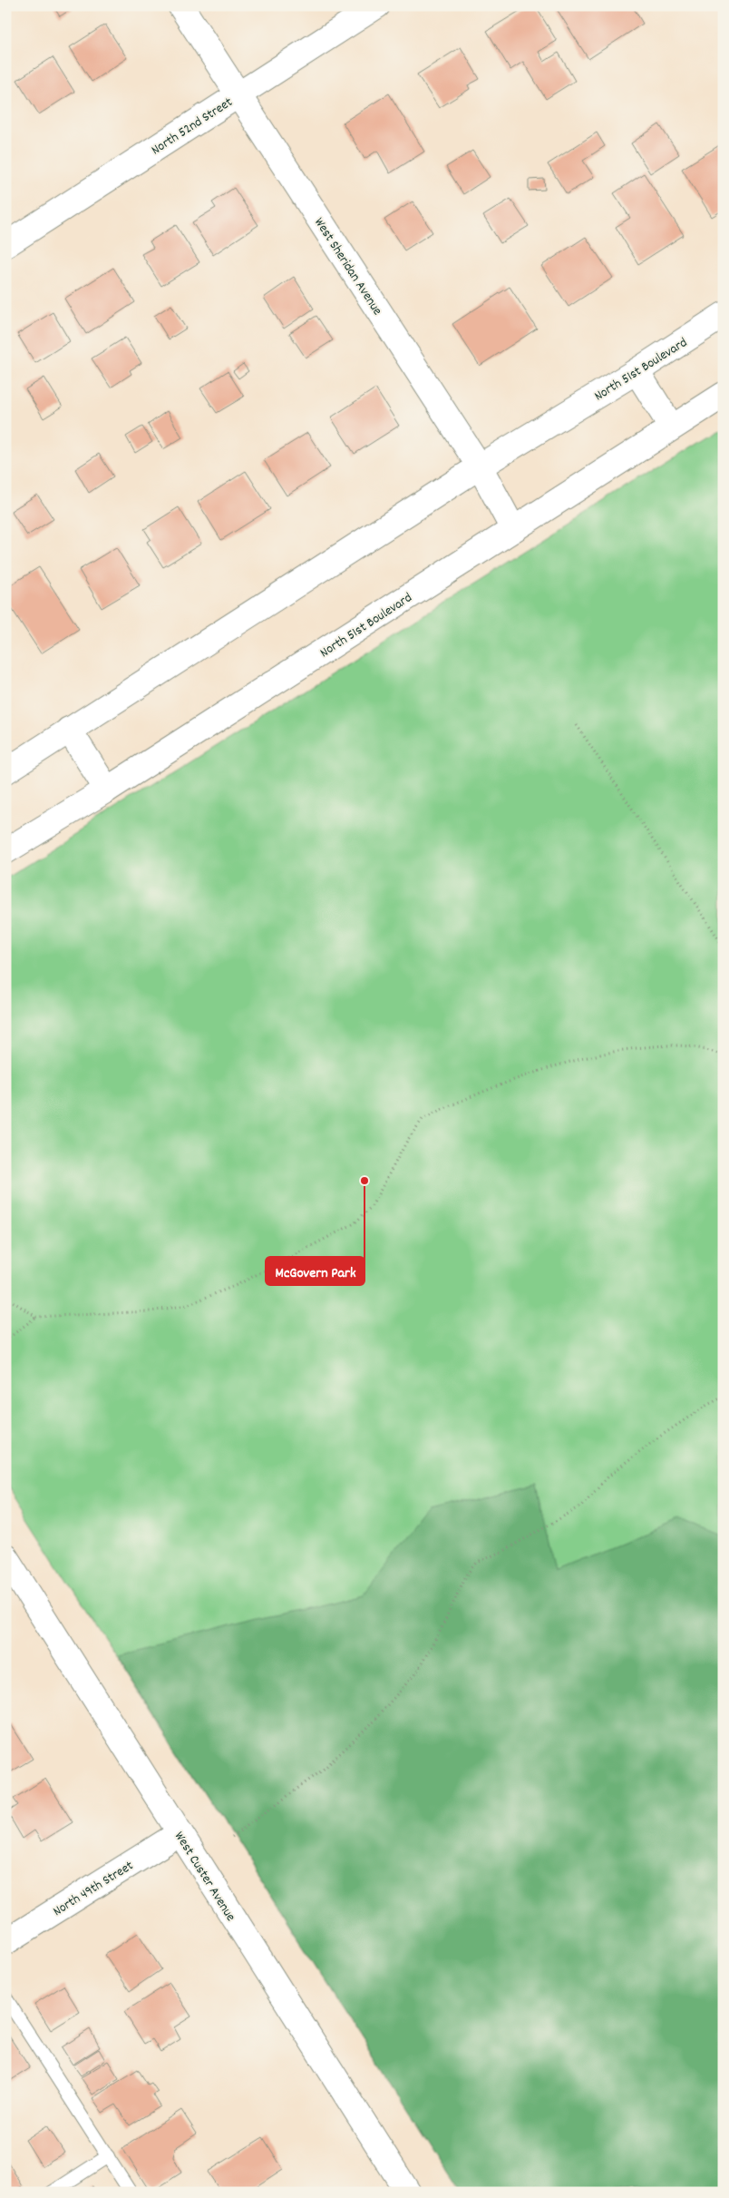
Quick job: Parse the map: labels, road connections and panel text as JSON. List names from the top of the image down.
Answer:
{
  "streets": {
    "street": [
      "North 52nd Street",
      "West Sheridan Avenue",
      "North 51st Boulevard",
      "West Custer Avenue",
      "North 49th Street"
    ]
  },
  "crossings": [
    ["North 52nd Street", "West Sheridan Avenue"],
    ["West Sheridan Avenue", "North 51st Boulevard"],
    ["West Custer Avenue", "North 49th Street"]
  ],
  "places": ["McGovern Park"]
}
